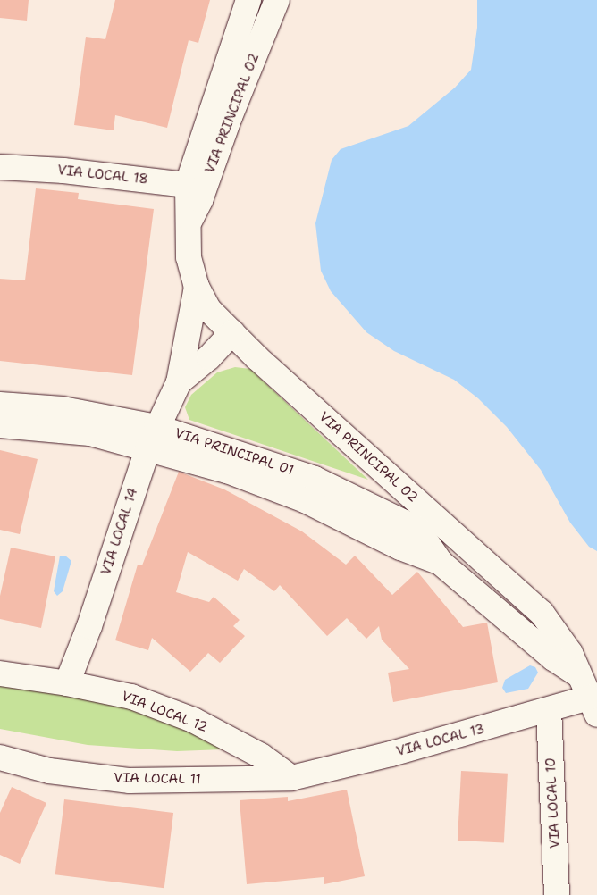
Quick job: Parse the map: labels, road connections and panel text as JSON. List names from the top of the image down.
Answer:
{
  "streets": {
    "street": [
      "VIA PRINCIPAL 02",
      "VIA LOCAL 18",
      "VIA PRINCIPAL 01",
      "VIA LOCAL 14",
      "VIA LOCAL 12",
      "VIA LOCAL 13",
      "VIA LOCAL 11",
      "VIA LOCAL 10"
    ]
  },
  "crossings": [
    ["VIA PRINCIPAL 02", "VIA LOCAL 18"],
    ["VIA PRINCIPAL 02", "VIA PRINCIPAL 01"],
    ["VIA PRINCIPAL 02", "VIA LOCAL 14"],
    ["VIA PRINCIPAL 01", "VIA LOCAL 14"],
    ["VIA LOCAL 14", "VIA LOCAL 12"],
    ["VIA LOCAL 12", "VIA LOCAL 13"],
    ["VIA LOCAL 12", "VIA LOCAL 11"],
    ["VIA LOCAL 13", "VIA LOCAL 11"],
    ["VIA LOCAL 13", "VIA LOCAL 10"]
  ]
}
